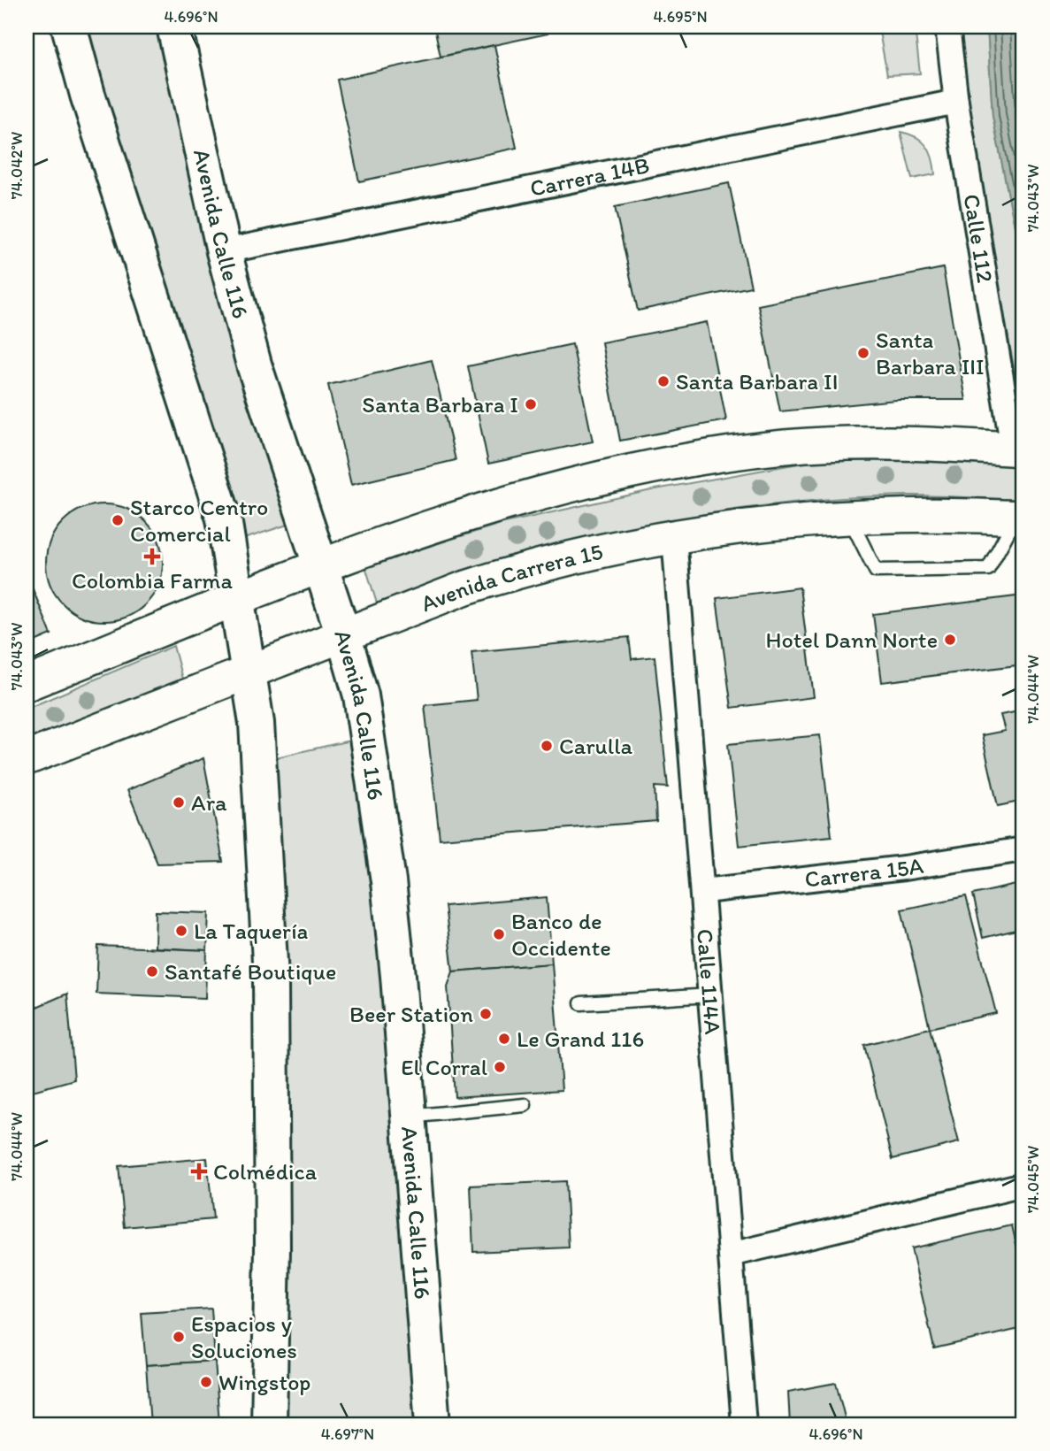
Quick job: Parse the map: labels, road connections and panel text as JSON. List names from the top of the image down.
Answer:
{
  "streets": {
    "main road": ["Avenida Calle 116", "Avenida Carrera 15"],
    "street": [
      "Carrera 14B",
      "Calle 112",
      "Carrera 15A",
      "Calle 114A"
    ]
  },
  "crossings": [
    ["Carrera 14B", "Avenida Calle 116"],
    ["Carrera 14B", "Calle 112"],
    ["Avenida Calle 116", "Avenida Carrera 15"],
    ["Avenida Carrera 15", "Calle 114A"],
    ["Carrera 15A", "Calle 114A"]
  ],
  "places": {
    "other": [
      "Santa Barbara III",
      "Santa Barbara II",
      "Santa Barbara I",
      "Starco Centro Comercial",
      "Hotel Dann Norte",
      "Carulla",
      "Ara",
      "La Taquería",
      "Banco de Occidente",
      "Santafé Boutique",
      "Beer Station",
      "Le Grand 116",
      "El Corral",
      "Espacios y Soluciones",
      "Wingstop"
    ],
    "health": ["Colombia Farma", "Colmédica"]
  },
  "coordinates": [
    "4.696°N",
    "4.695°N",
    "74.042°W",
    "74.043°W",
    "74.044°W",
    "74.045°W",
    "4.697°N"
  ]
}
